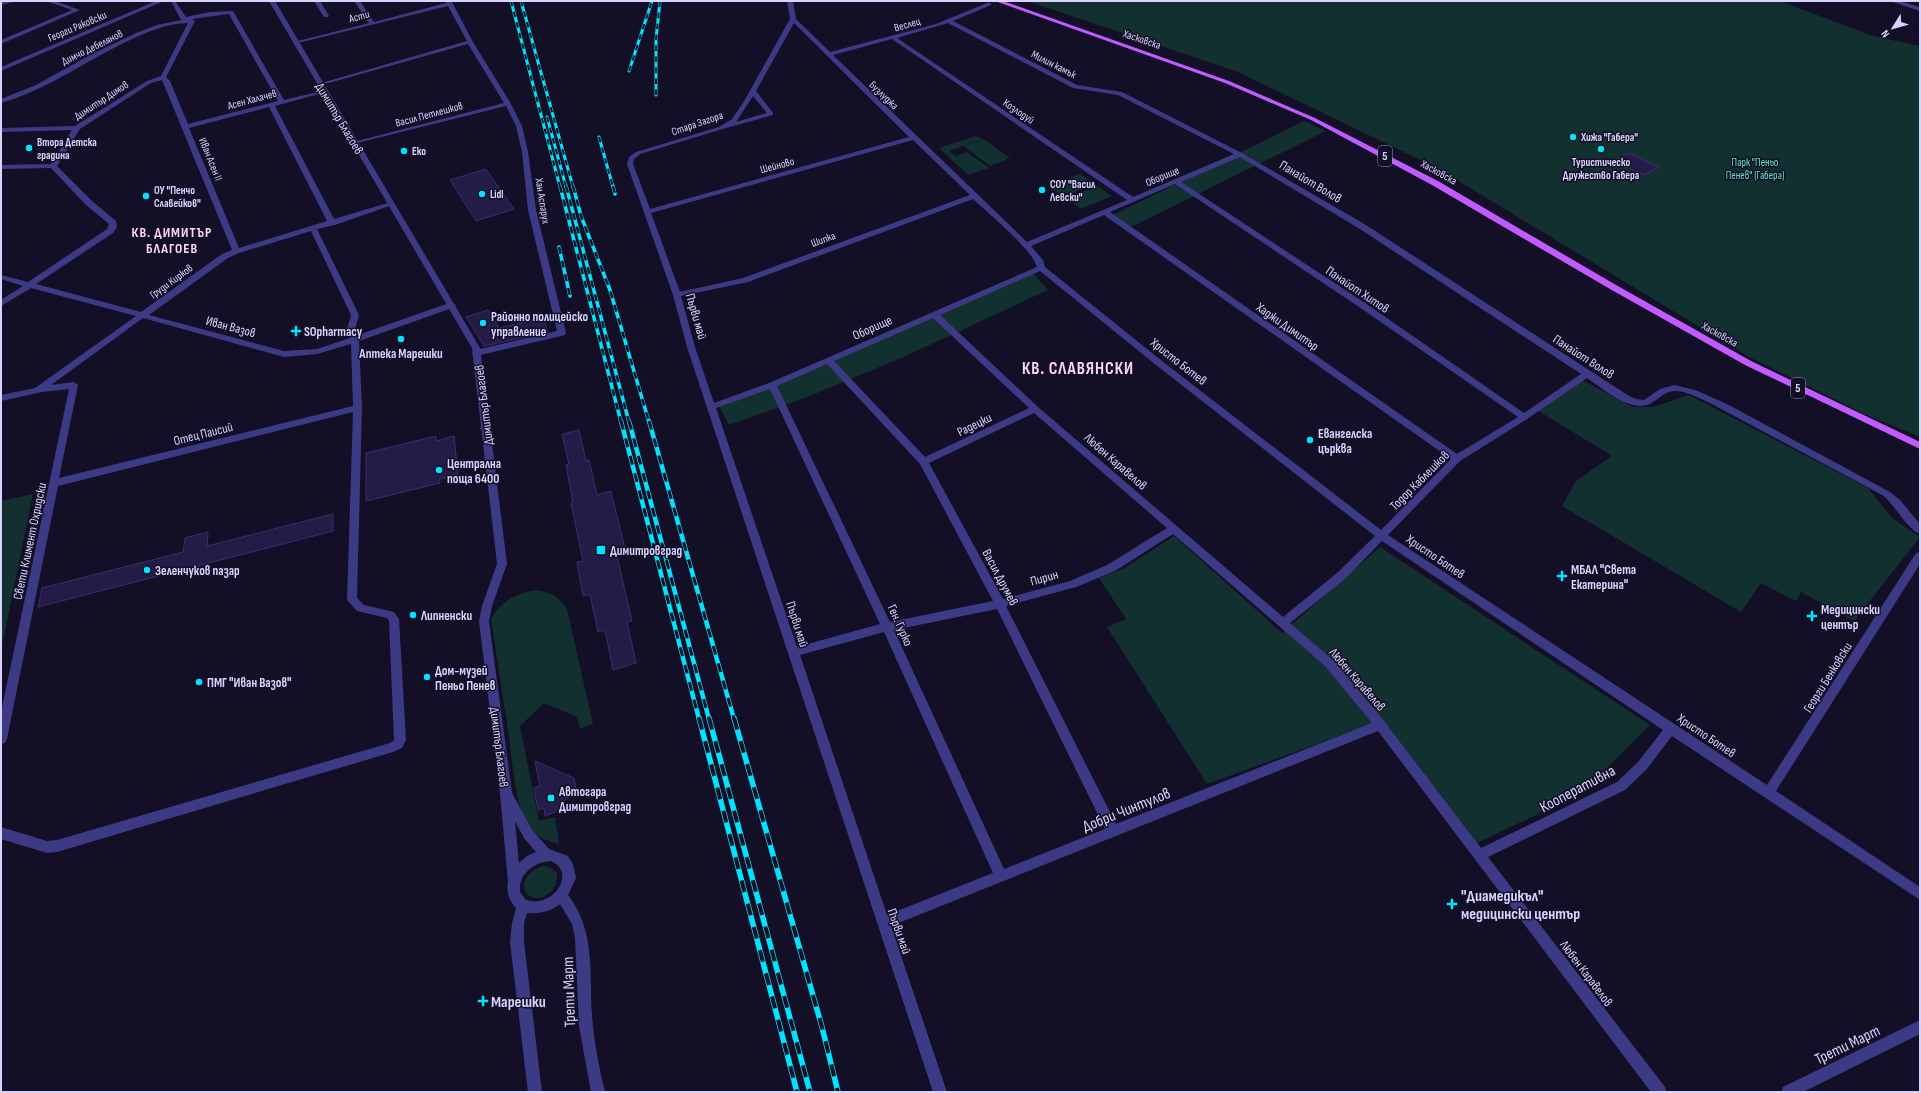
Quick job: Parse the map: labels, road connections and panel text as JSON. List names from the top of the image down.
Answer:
{
  "streets": {
    "main road": ["Хасковска", "5"],
    "street": [
      "Асти",
      "Веслец",
      "Георги Раковски",
      "Димчо Дебелянов",
      "Милин камък",
      "Бузлуджа",
      "Асен Халачев",
      "Димитър Димов",
      "Козлодуй",
      "Васил Петлешков",
      "Димитър Благоев",
      "Стара Загора",
      "Иван Асен II",
      "Шейново",
      "Оборище",
      "Панайот Волов",
      "Хан Аспарух",
      "Шипка",
      "Груди Кирков",
      "Панайот Хитов",
      "Първи май",
      "Иван Вазов",
      "Хаджи Димитър",
      "Христо Ботев",
      "Радецки",
      "Отец Паисий",
      "Любен Каравелов",
      "Тодор Каблешков",
      "Свети Климент Охридски",
      "Васил Друмев",
      "Пирин",
      "Ген. Гурко",
      "Георги Бенковски",
      "Кооперативна",
      "Добри Чинтулов",
      "Трети Март"
    ]
  },
  "crossings": [
    ["Асти", "Димитър Благоев"],
    ["Асти", "Хан Аспарух"],
    ["Веслец", "Милин камък"],
    ["Веслец", "Бузлуджа"],
    ["Веслец", "Козлодуй"],
    ["Димчо Дебелянов", "Асен Халачев"],
    ["Милин камък", "Оборище"],
    ["Милин камък", "Панайот Волов"],
    ["Бузлуджа", "Стара Загора"],
    ["Бузлуджа", "Шейново"],
    ["Бузлуджа", "Шипка"],
    ["Бузлуджа", "Христо Ботев"],
    ["Асен Халачев", "Димитър Благоев"],
    ["Асен Халачев", "Иван Асен II"],
    ["Димитър Димов", "Иван Асен II"],
    ["Козлодуй", "Оборище"],
    ["Васил Петлешков", "Димитър Благоев"],
    ["Васил Петлешков", "Хан Аспарух"],
    ["Димитър Благоев", "Хан Аспарух"],
    ["Димитър Благоев", "Груди Кирков"],
    ["Димитър Благоев", "Иван Вазов"],
    ["Димитър Благоев", "Трети Март"],
    ["Стара Загора", "Първи май"],
    ["Иван Асен II", "Груди Кирков"],
    ["Шейново", "Първи май"],
    ["Оборище", "Панайот Волов"],
    ["Оборище", "Панайот Хитов"],
    ["Оборище", "Първи май"],
    ["Оборище", "Хаджи Димитър"],
    ["Оборище", "Христо Ботев"],
    ["Оборище", "Любен Каравелов"],
    ["Оборище", "Васил Друмев"],
    ["Оборище", "Ген. Гурко"],
    ["Панайот Волов", "Тодор Каблешков"],
    ["Шипка", "Първи май"],
    ["Шипка", "Христо Ботев"],
    ["Груди Кирков", "Иван Вазов"],
    ["Груди Кирков", "Свети Климент Охридски"],
    ["Панайот Хитов", "Тодор Каблешков"],
    ["Първи май", "Пирин"],
    ["Първи май", "Добри Чинтулов"],
    ["Хаджи Димитър", "Тодор Каблешков"],
    ["Христо Ботев", "Тодор Каблешков"],
    ["Христо Ботев", "Георги Бенковски"],
    ["Христо Ботев", "Кооперативна"],
    ["Радецки", "Любен Каравелов"],
    ["Радецки", "Васил Друмев"],
    ["Отец Паисий", "Свети Климент Охридски"],
    ["Любен Каравелов", "Тодор Каблешков"],
    ["Любен Каравелов", "Пирин"],
    ["Любен Каравелов", "Кооперативна"],
    ["Любен Каравелов", "Добри Чинтулов"],
    ["Васил Друмев", "Пирин"],
    ["Васил Друмев", "Добри Чинтулов"],
    ["Пирин", "Ген. Гурко"],
    ["Ген. Гурко", "Добри Чинтулов"]
  ],
  "districts": ["КВ. ДИМИТЪР БЛАГОЕВ", "КВ. СЛАВЯНСКИ"],
  "parks": ["Парк \"Пеньо Пенев\" (Габера)"],
  "places": {
    "other": [
      "Хижа \"Габера\"",
      "Втора Детска градина",
      "Туристическо Дружество Габера",
      "Еко",
      "СОУ \"Васил Левски\"",
      "Lidl",
      "ОУ \"Пенчо Славейков\"",
      "Районно полицейско управление",
      "Аптека Марешки",
      "Евангелска църква",
      "Централна поща 6400",
      "Зеленчуков пазар",
      "Липненски",
      "Дом-музей Пеньо Пенев",
      "ПМГ \"Иван Вазов\""
    ],
    "health": [
      "SOpharmacy",
      "МБАЛ \"Света Екатерина\"",
      "Медицински център",
      "\"Диамедикъл\" медицински център",
      "Марешки"
    ],
    "transit": ["Димитровград", "Автогара Димитровград"]
  },
  "north": "bottom left"
}
